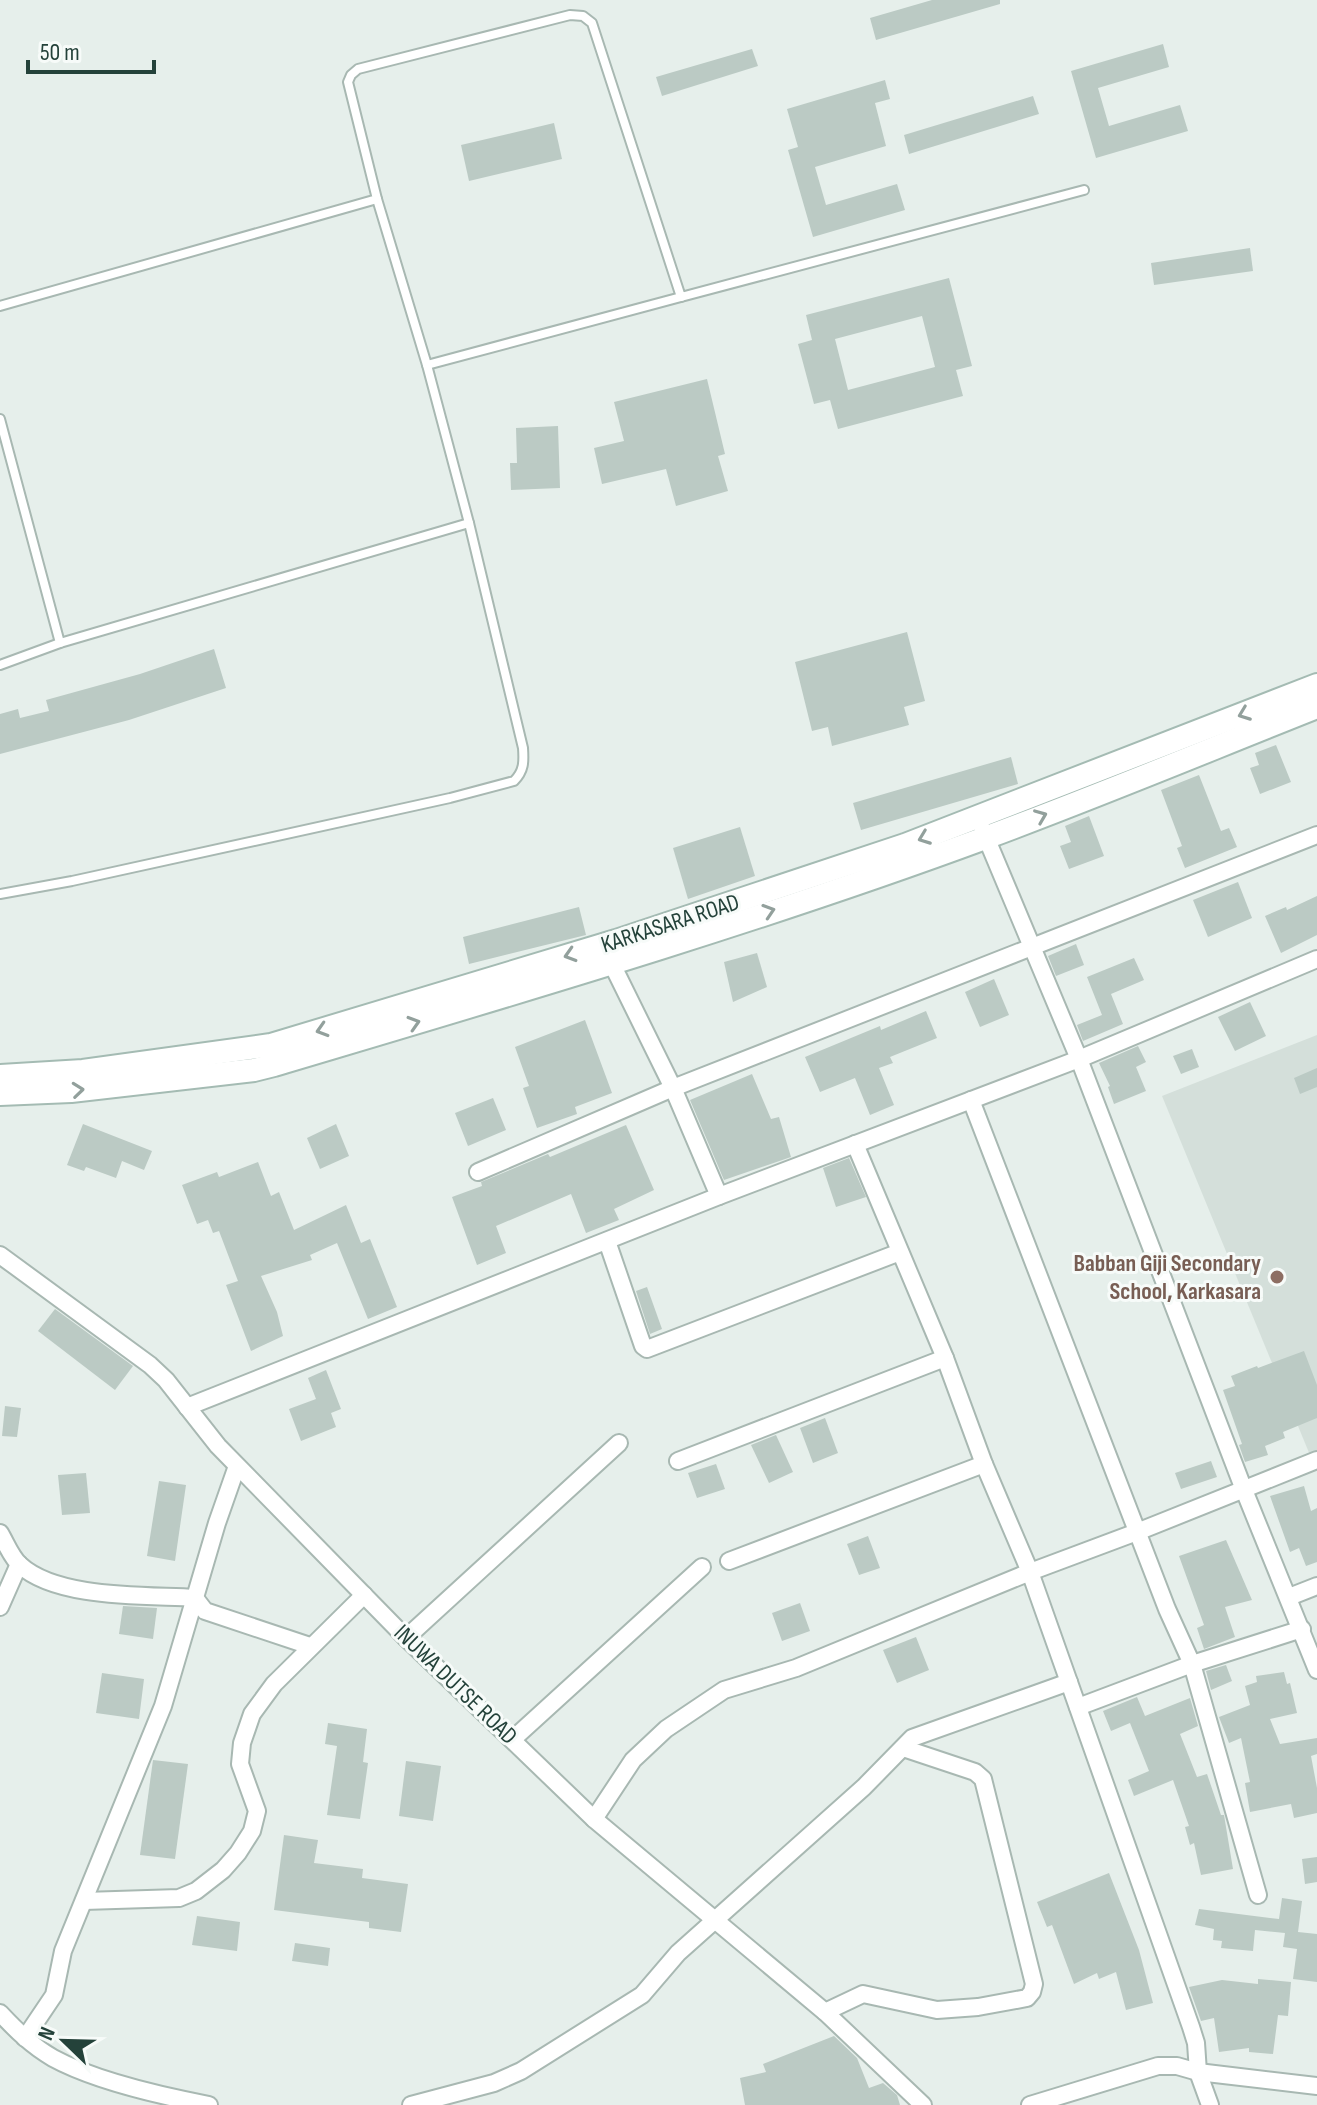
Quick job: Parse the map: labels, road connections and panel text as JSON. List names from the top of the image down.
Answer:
{
  "streets": {
    "main road": ["KARKASARA ROAD"],
    "street": ["INUWA DUTSE ROAD"]
  },
  "places": ["Babban Giji Secondary School, Karkasara"],
  "scale_bar": "50 m",
  "north": "top left"
}
